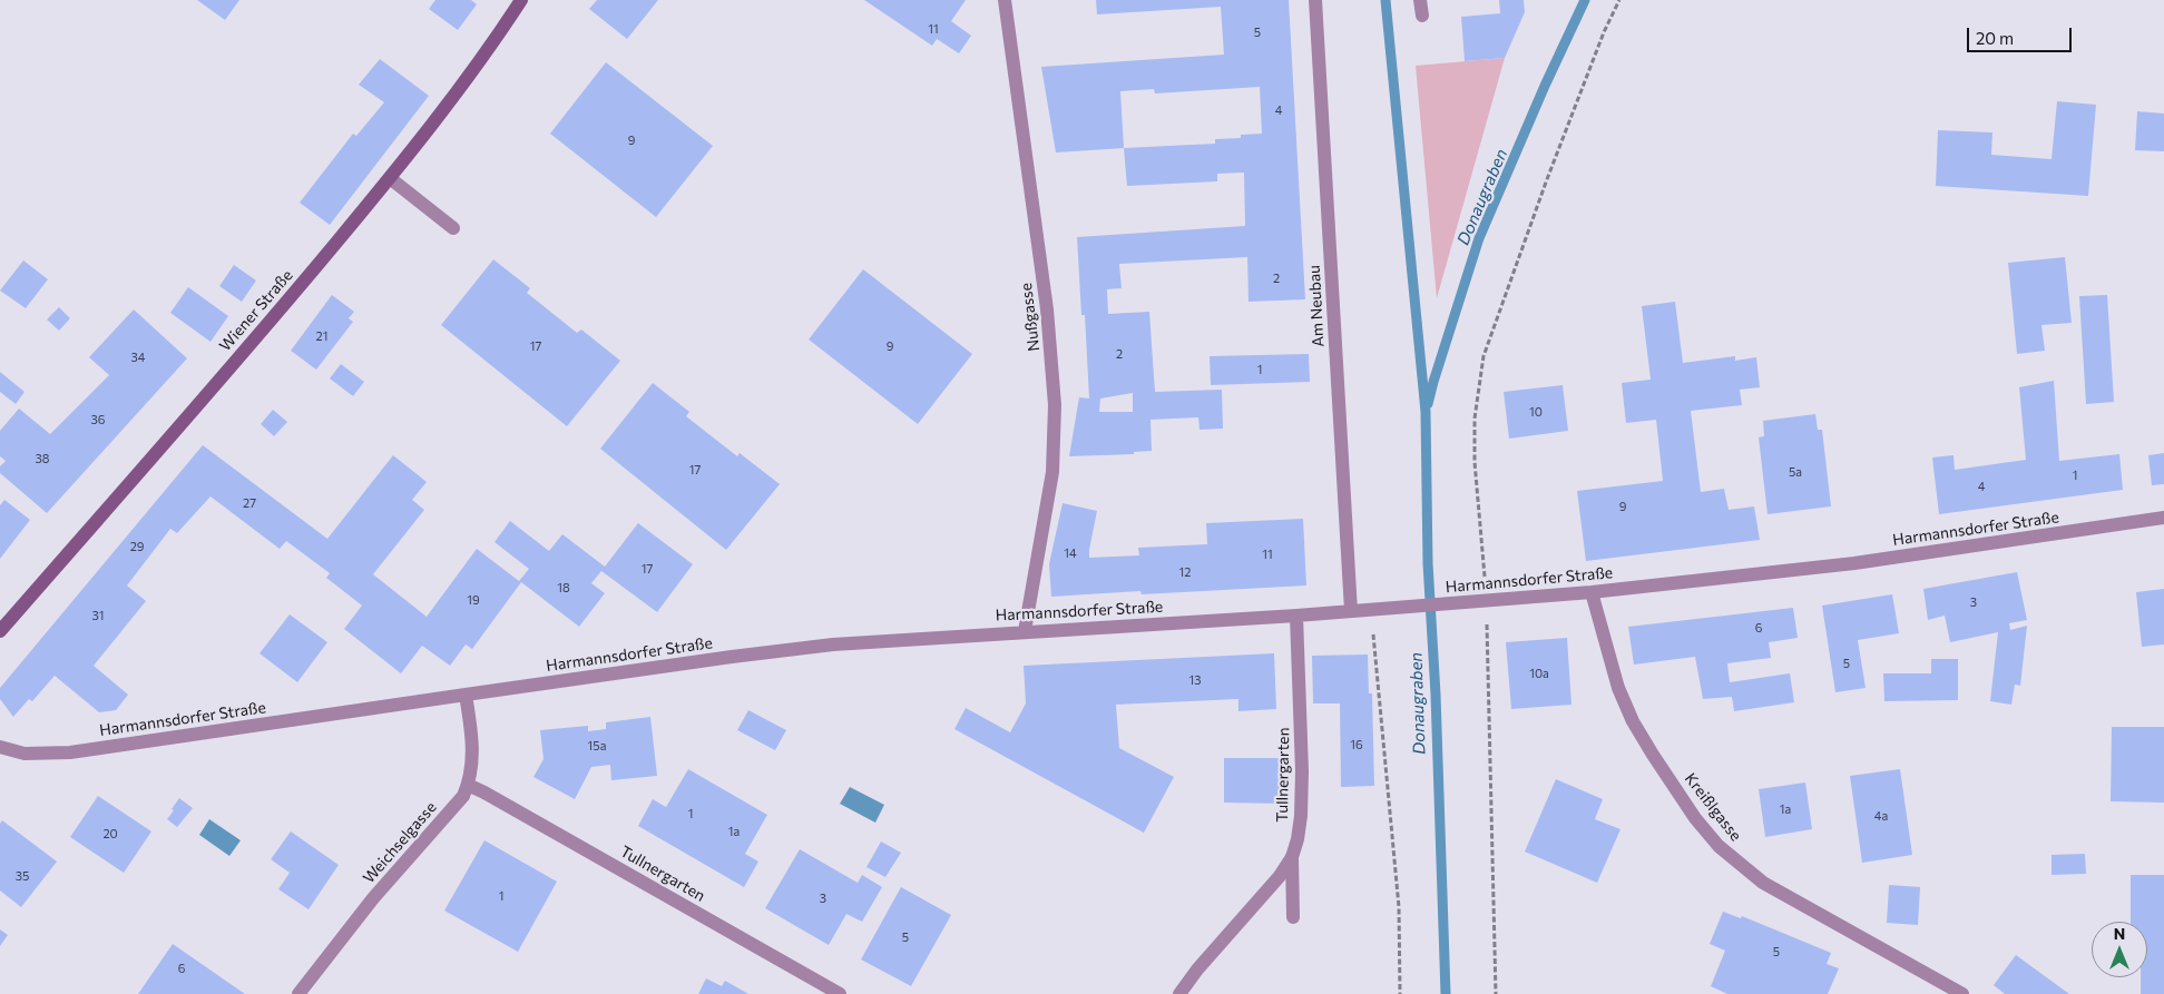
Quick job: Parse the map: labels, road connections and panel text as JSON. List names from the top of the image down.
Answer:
{
  "streets": {
    "street": [
      "Am Neubau",
      "Wiener Straße",
      "Nußgasse",
      "Harmannsdorfer Straße",
      "Tullnergarten",
      "Kreißlgasse",
      "Weichselgasse"
    ]
  },
  "crossings": [
    ["Am Neubau", "Harmannsdorfer Straße"],
    ["Nußgasse", "Harmannsdorfer Straße"],
    ["Harmannsdorfer Straße", "Tullnergarten"],
    ["Harmannsdorfer Straße", "Kreißlgasse"],
    ["Harmannsdorfer Straße", "Weichselgasse"],
    ["Tullnergarten", "Weichselgasse"]
  ],
  "water": ["Donaugraben"],
  "house_numbers": [
    "11",
    "5",
    "4",
    "9",
    "2",
    "21",
    "17",
    "9",
    "2",
    "34",
    "1",
    "10",
    "36",
    "38",
    "17",
    "5a",
    "1",
    "4",
    "27",
    "9",
    "29",
    "14",
    "11",
    "17",
    "12",
    "18",
    "19",
    "3",
    "31",
    "6",
    "5",
    "10a",
    "13",
    "16",
    "15a",
    "1a",
    "1",
    "4a",
    "1a",
    "20",
    "35",
    "1",
    "3",
    "5",
    "5",
    "6"
  ],
  "scale_bar": "20 m",
  "north": "top"
}
